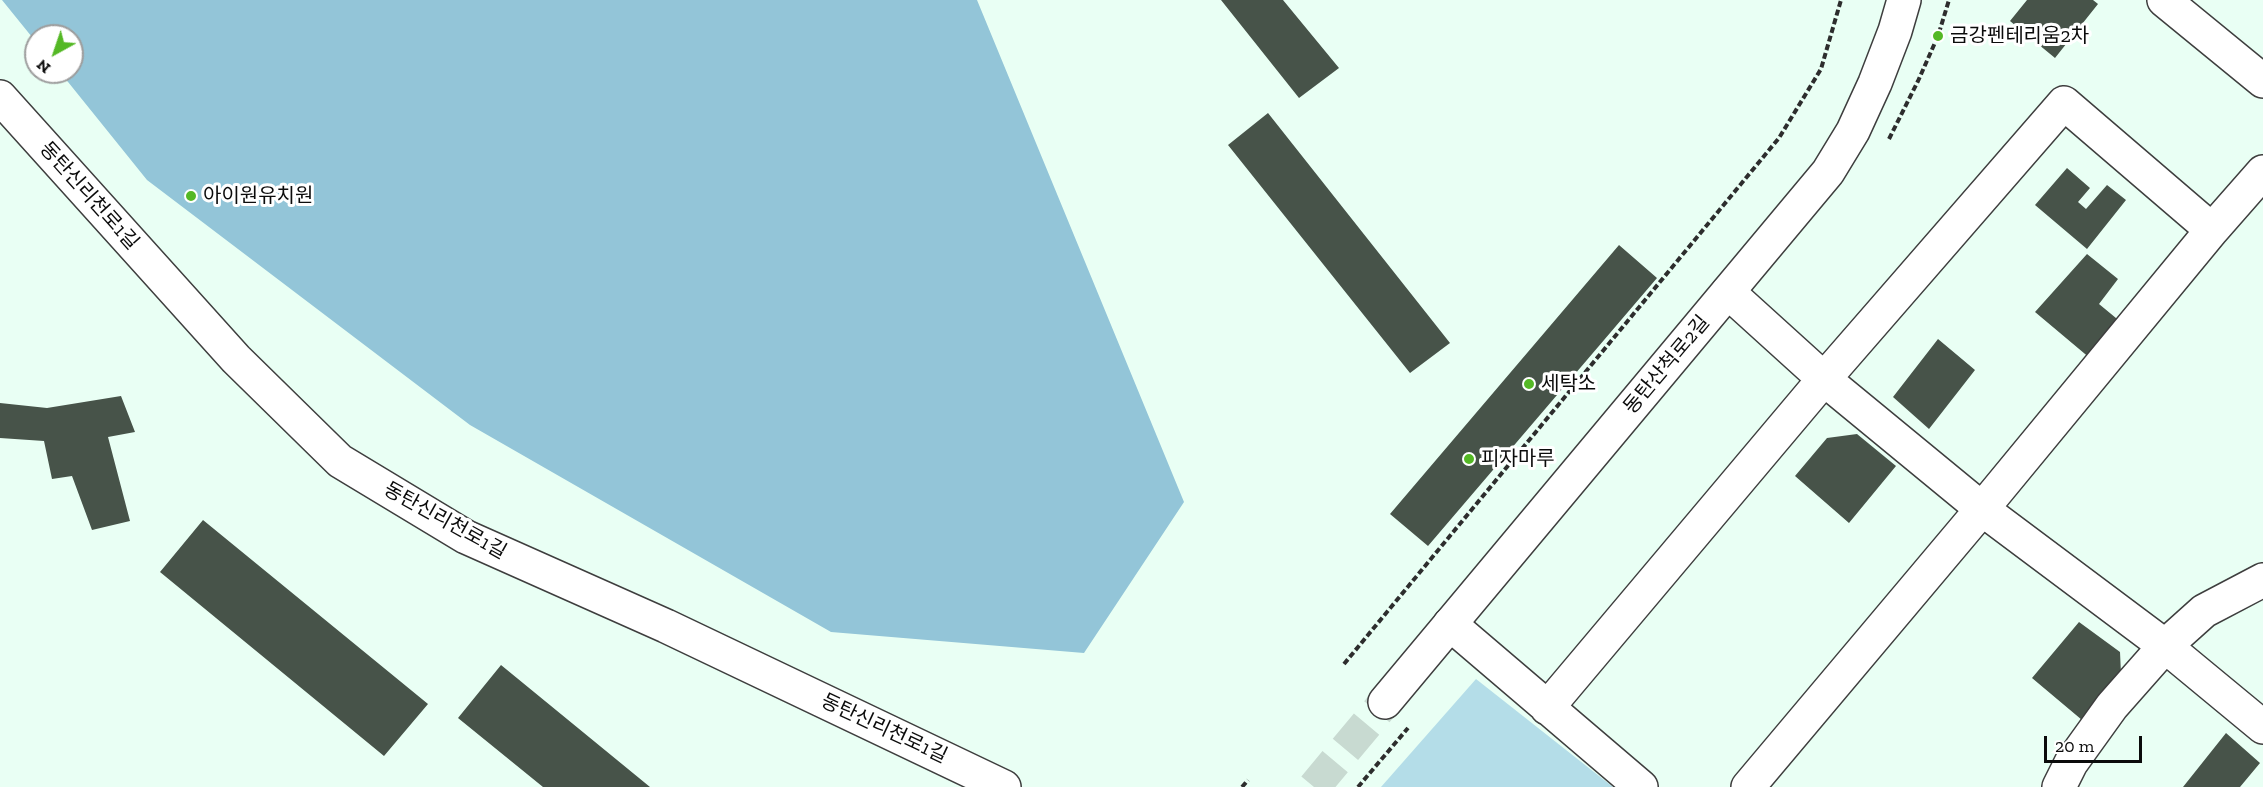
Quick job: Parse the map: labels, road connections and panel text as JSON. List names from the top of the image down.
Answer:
{
  "streets": {
    "street": ["동탄신리천로1길", "동탄산척로2길"]
  },
  "places": [
    "금강펜테리움2차",
    "아이원유치원",
    "세탁소",
    "피자마루"
  ],
  "scale_bar": "20 m",
  "north": "bottom left"
}
